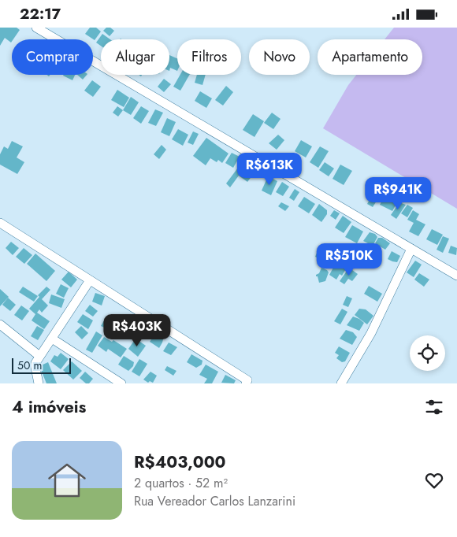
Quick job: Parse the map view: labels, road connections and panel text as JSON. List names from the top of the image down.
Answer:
{
  "scale_bar": "50 m",
  "page": {
    "status": "22:17",
    "chip": [
      "Comprar",
      "Alugar",
      "Filtros",
      "Novo",
      "Apartamento"
    ],
    "price": [
      "R$613K",
      "R$941K",
      "R$510K",
      "R$403K"
    ],
    "scale": "50 m",
    "heading": "4 imóveis",
    "list": [
      {
        "name": "R$403,000",
        "note": "2 quartos · 52 m² · Rua Vereador Carlos Lanzarini"
      }
    ]
  }
}
